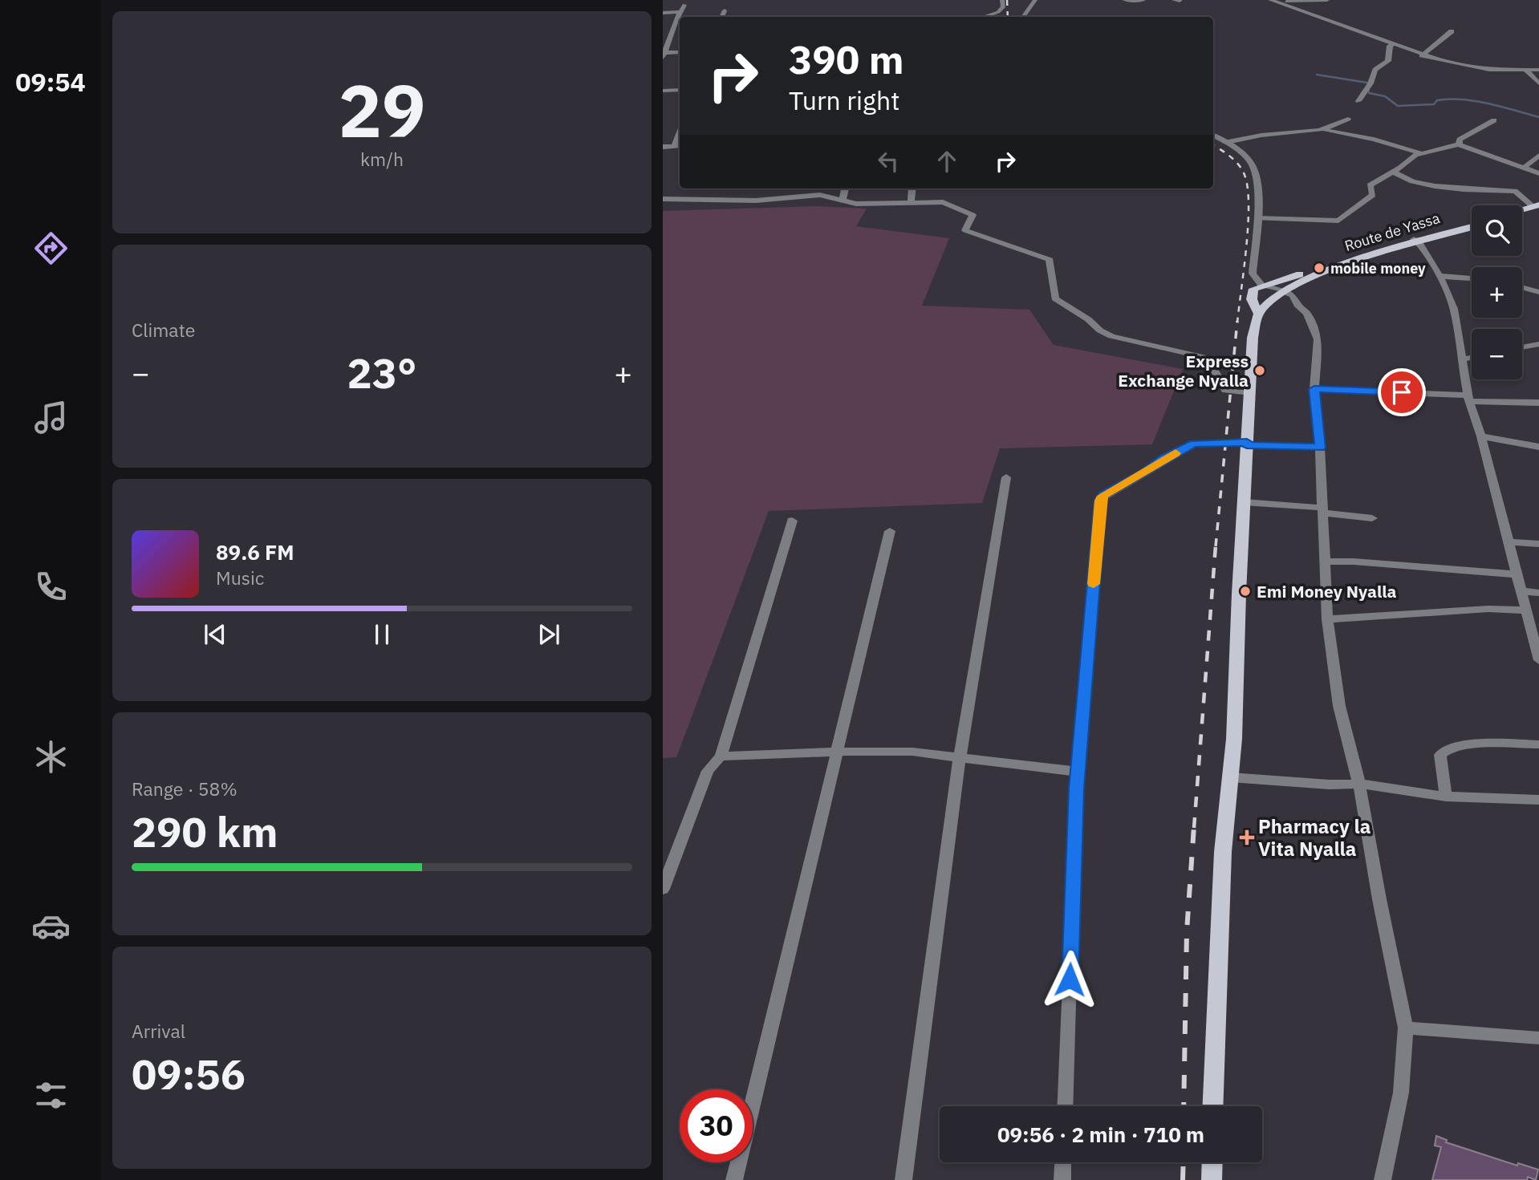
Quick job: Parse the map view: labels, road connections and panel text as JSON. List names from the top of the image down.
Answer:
{
  "streets": {
    "main road": ["Route de Yassa"]
  },
  "places": {
    "other": ["mobile money", "Express Exchange Nyalla", "Emi Money Nyalla"],
    "health": ["Pharmacy la Vita Nyalla"]
  },
  "page": {
    "tabs": "09:54",
    "tile": [
      ["29", "km/h"],
      "Climate",
      ["Range · 58%", "290 km"],
      ["Arrival", "09:56"]
    ],
    "turn": ["390 m", "Turn right"],
    "map_buttons": ["+", "−"],
    "heat": ["−", "23°", "+"],
    "song": ["89.6 FM", "Music"],
    "limit": "30",
    "trip": "09:56 · 2 min · 710 m"
  }
}
